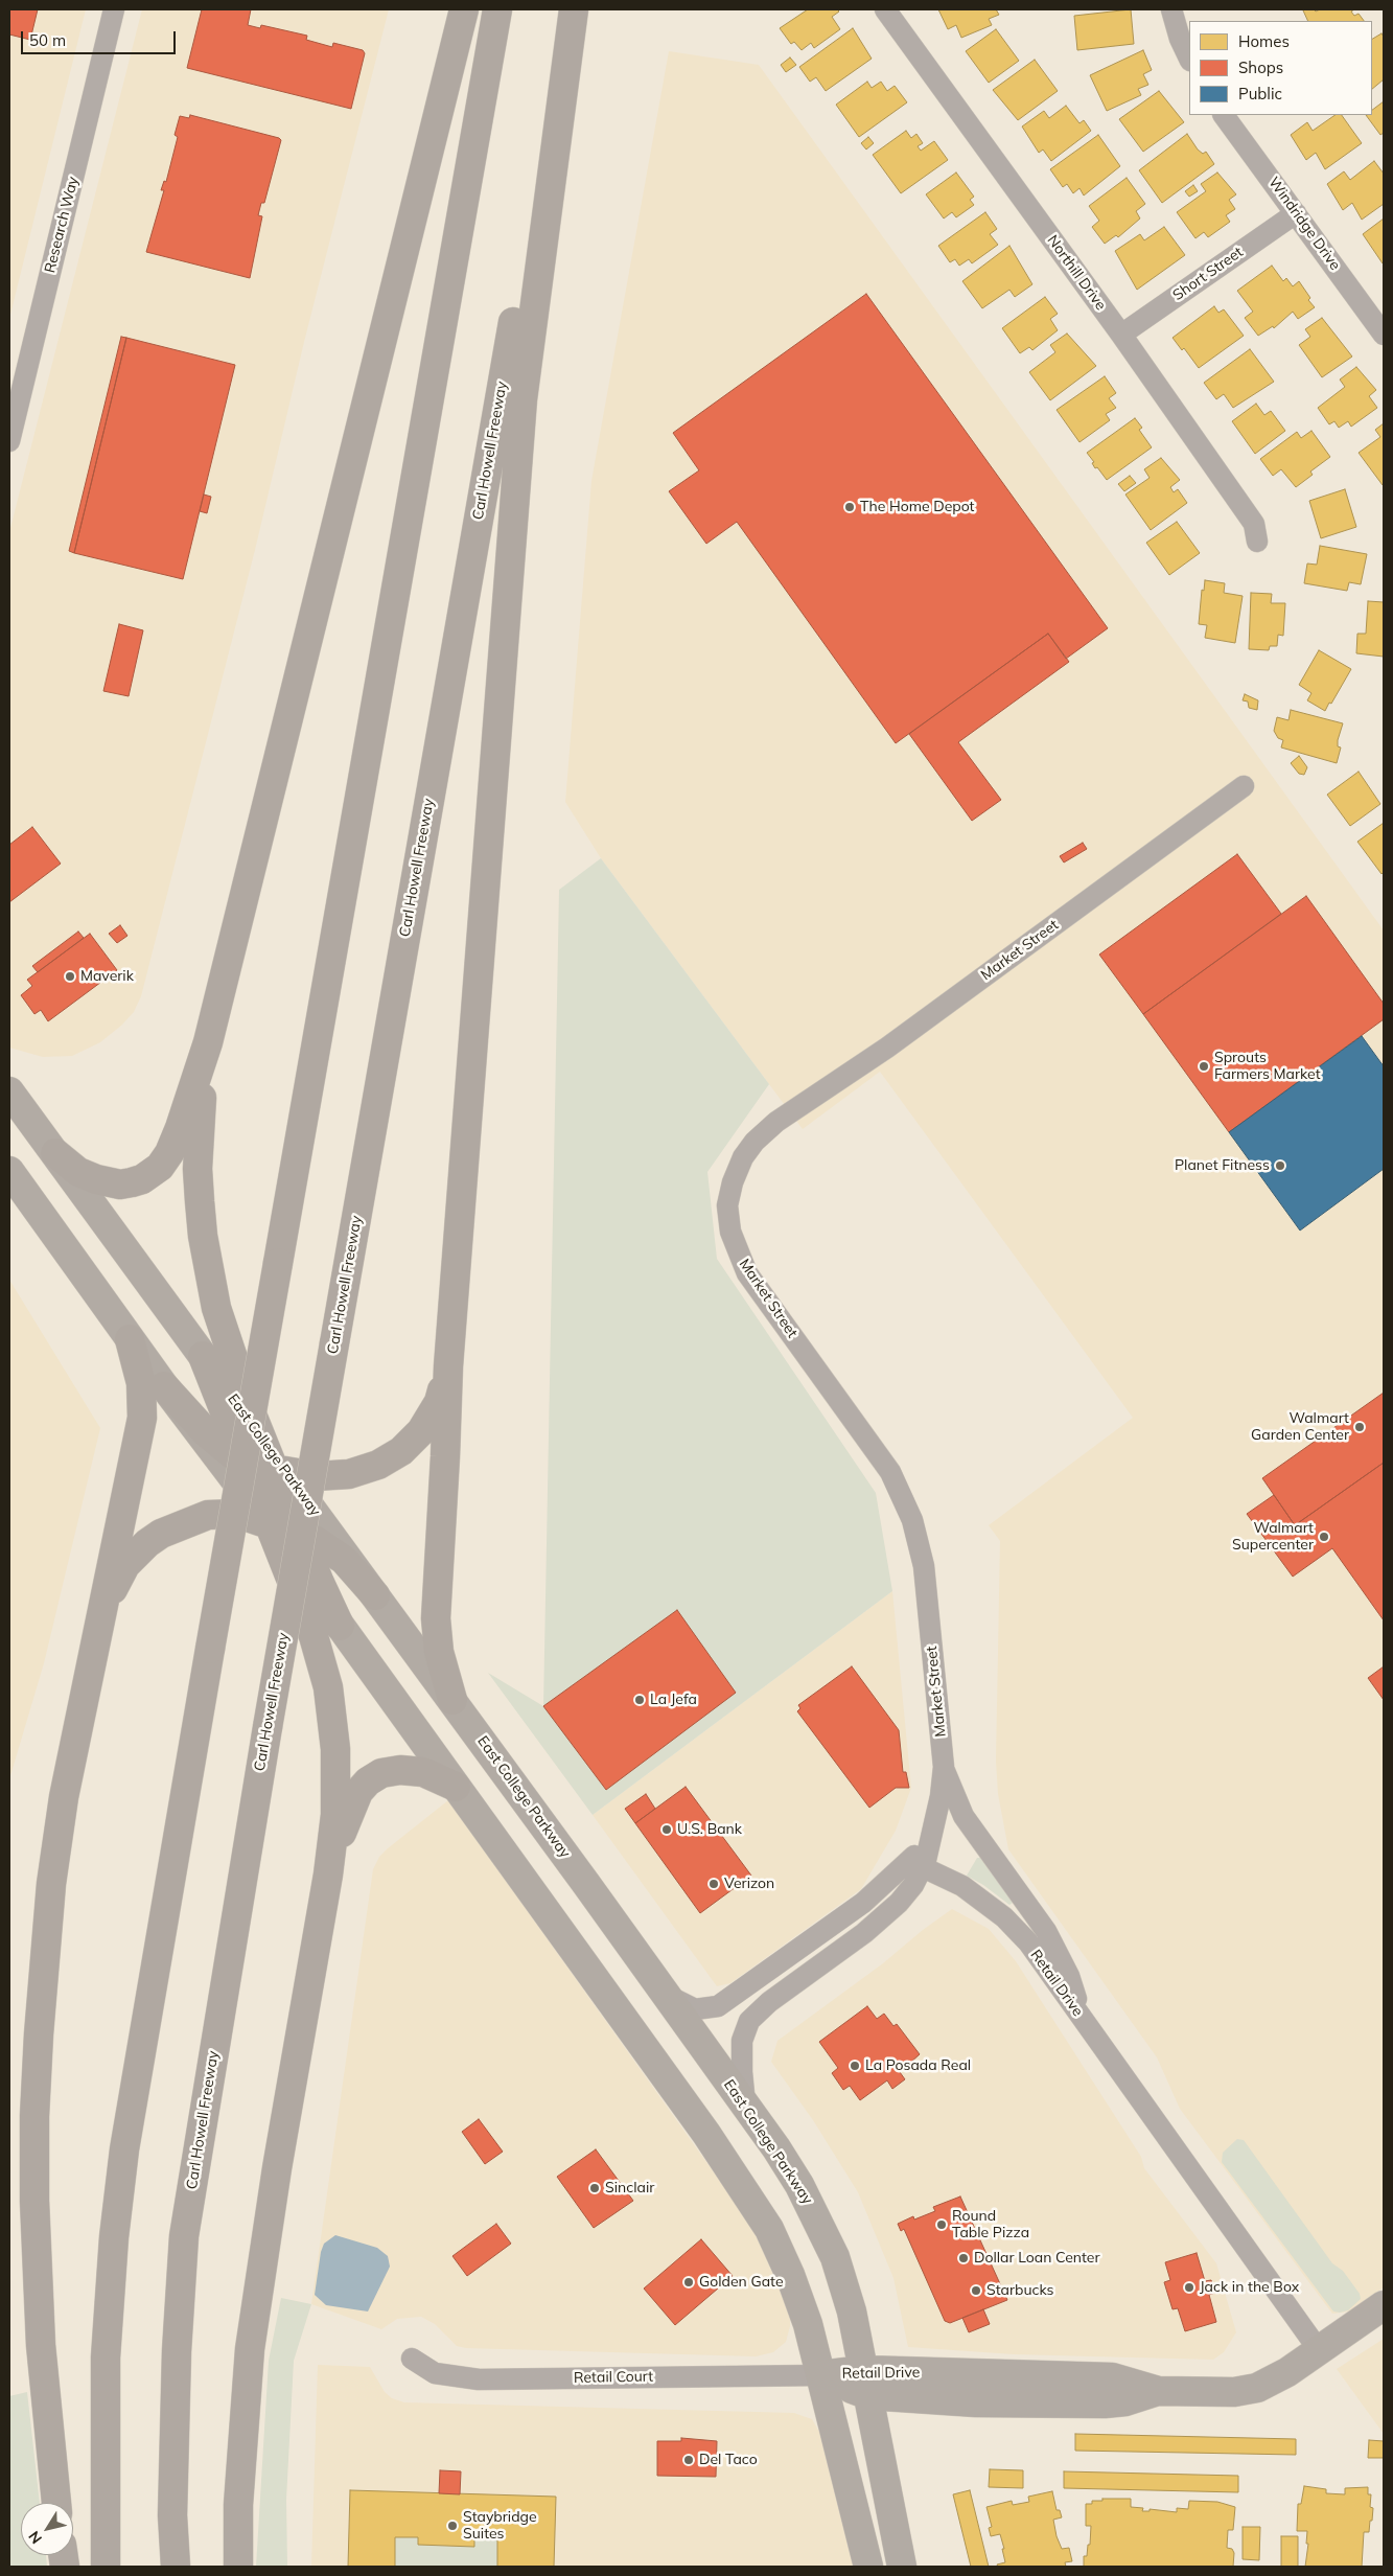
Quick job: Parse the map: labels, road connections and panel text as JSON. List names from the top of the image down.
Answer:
{
  "streets": {
    "highway": ["Carl Howell Freeway"],
    "main road": ["East College Parkway", "Retail Drive"],
    "street": [
      "Windridge Drive",
      "Research Way",
      "Northill Drive",
      "Short Street",
      "Market Street",
      "Retail Court"
    ]
  },
  "crossings": [
    ["Windridge Drive", "Short Street"],
    ["Northill Drive", "Short Street"],
    ["Market Street", "East College Parkway"],
    ["Market Street", "Retail Drive"],
    ["East College Parkway", "Retail Drive"],
    ["Retail Drive", "Retail Court"]
  ],
  "places": [
    "The Home Depot",
    "Maverik",
    "Sprouts Farmers Market",
    "Planet Fitness",
    "Walmart Garden Center",
    "Walmart Supercenter",
    "La Jefa",
    "U.S. Bank",
    "Verizon",
    "La Posada Real",
    "Sinclair",
    "Round Table Pizza",
    "Dollar Loan Center",
    "Golden Gate",
    "Jack in the Box",
    "Starbucks",
    "Del Taco",
    "Staybridge Suites"
  ],
  "legend": ["Homes", "Shops", "Public"],
  "scale_bar": "50 m",
  "north": "bottom left"
}
